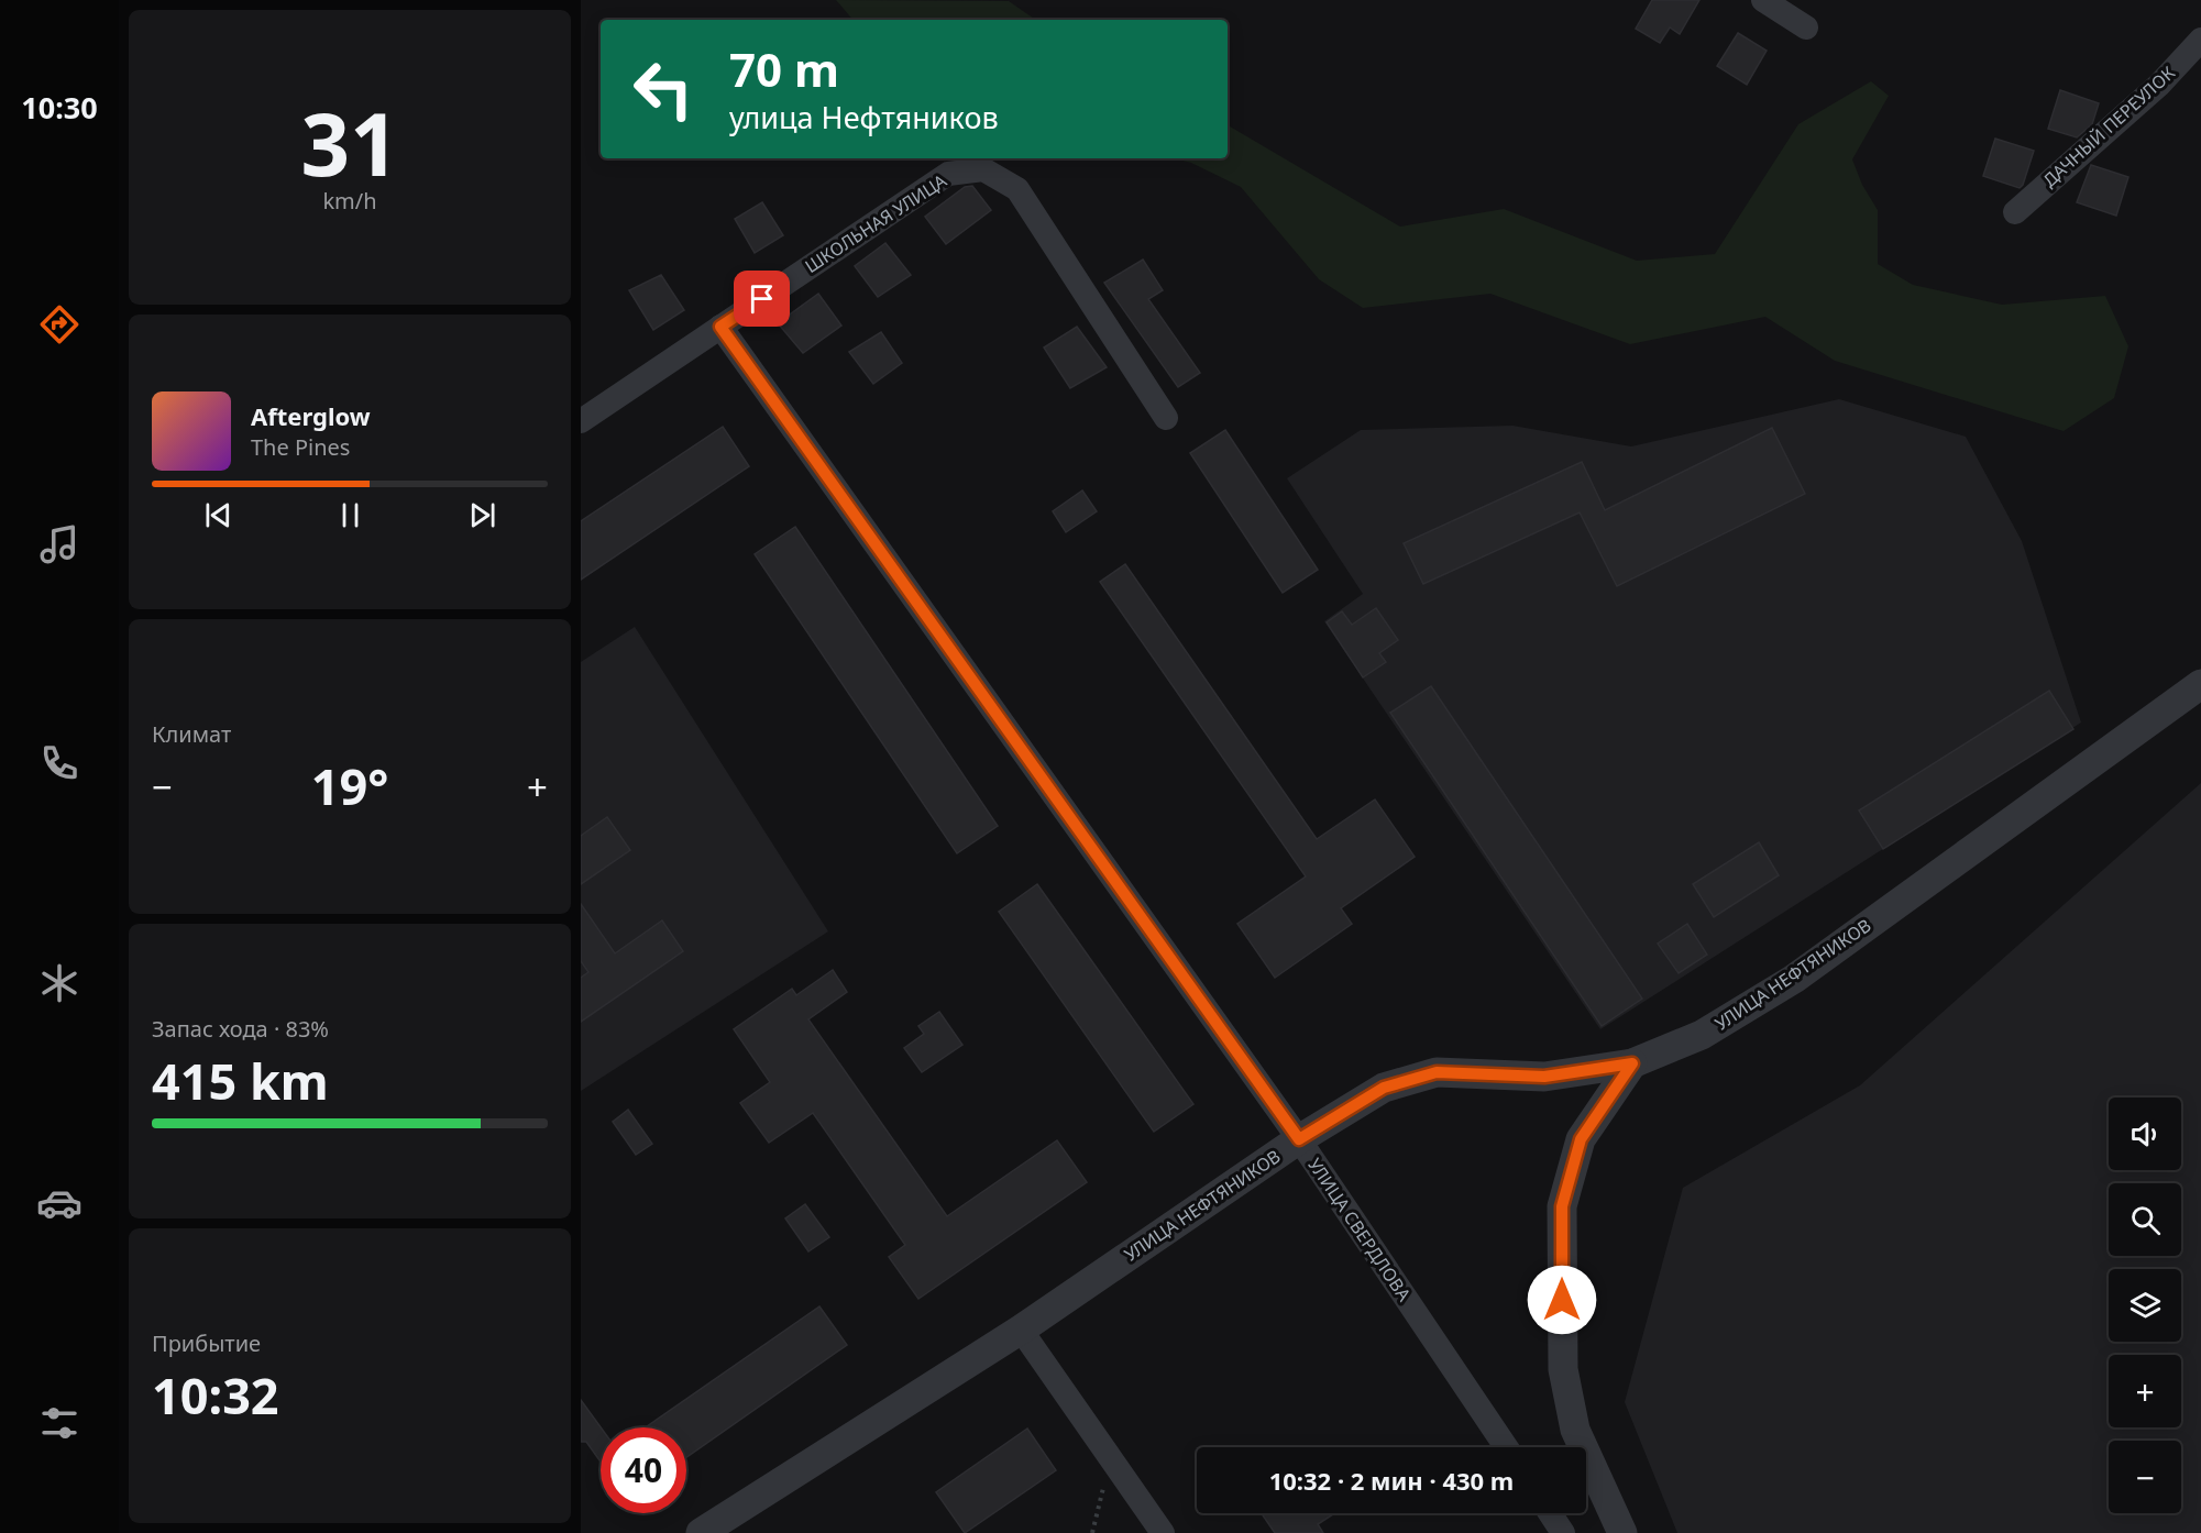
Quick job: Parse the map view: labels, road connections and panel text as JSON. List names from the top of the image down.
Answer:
{
  "streets": {
    "street": [
      "ДАЧНЫЙ ПЕРЕУЛОК",
      "ШКОЛЬНАЯ УЛИЦА",
      "УЛИЦА НЕФТЯНИКОВ",
      "УЛИЦА СВЕРДЛОВА"
    ]
  },
  "crossings": [
    ["ШКОЛЬНАЯ УЛИЦА", "УЛИЦА СВЕРДЛОВА"],
    ["УЛИЦА НЕФТЯНИКОВ", "УЛИЦА СВЕРДЛОВА"]
  ],
  "page": {
    "tabs": "10:30",
    "tile": [
      ["31", "km/h"],
      "Климат",
      ["Запас хода · 83%", "415 km"],
      ["Прибытие", "10:32"]
    ],
    "turn": ["70 m", "улица Нефтяников"],
    "song": ["Afterglow", "The Pines"],
    "heat": ["−", "19°", "+"],
    "map_buttons": ["+", "−"],
    "limit": "40",
    "trip": "10:32 · 2 мин · 430 m"
  }
}
